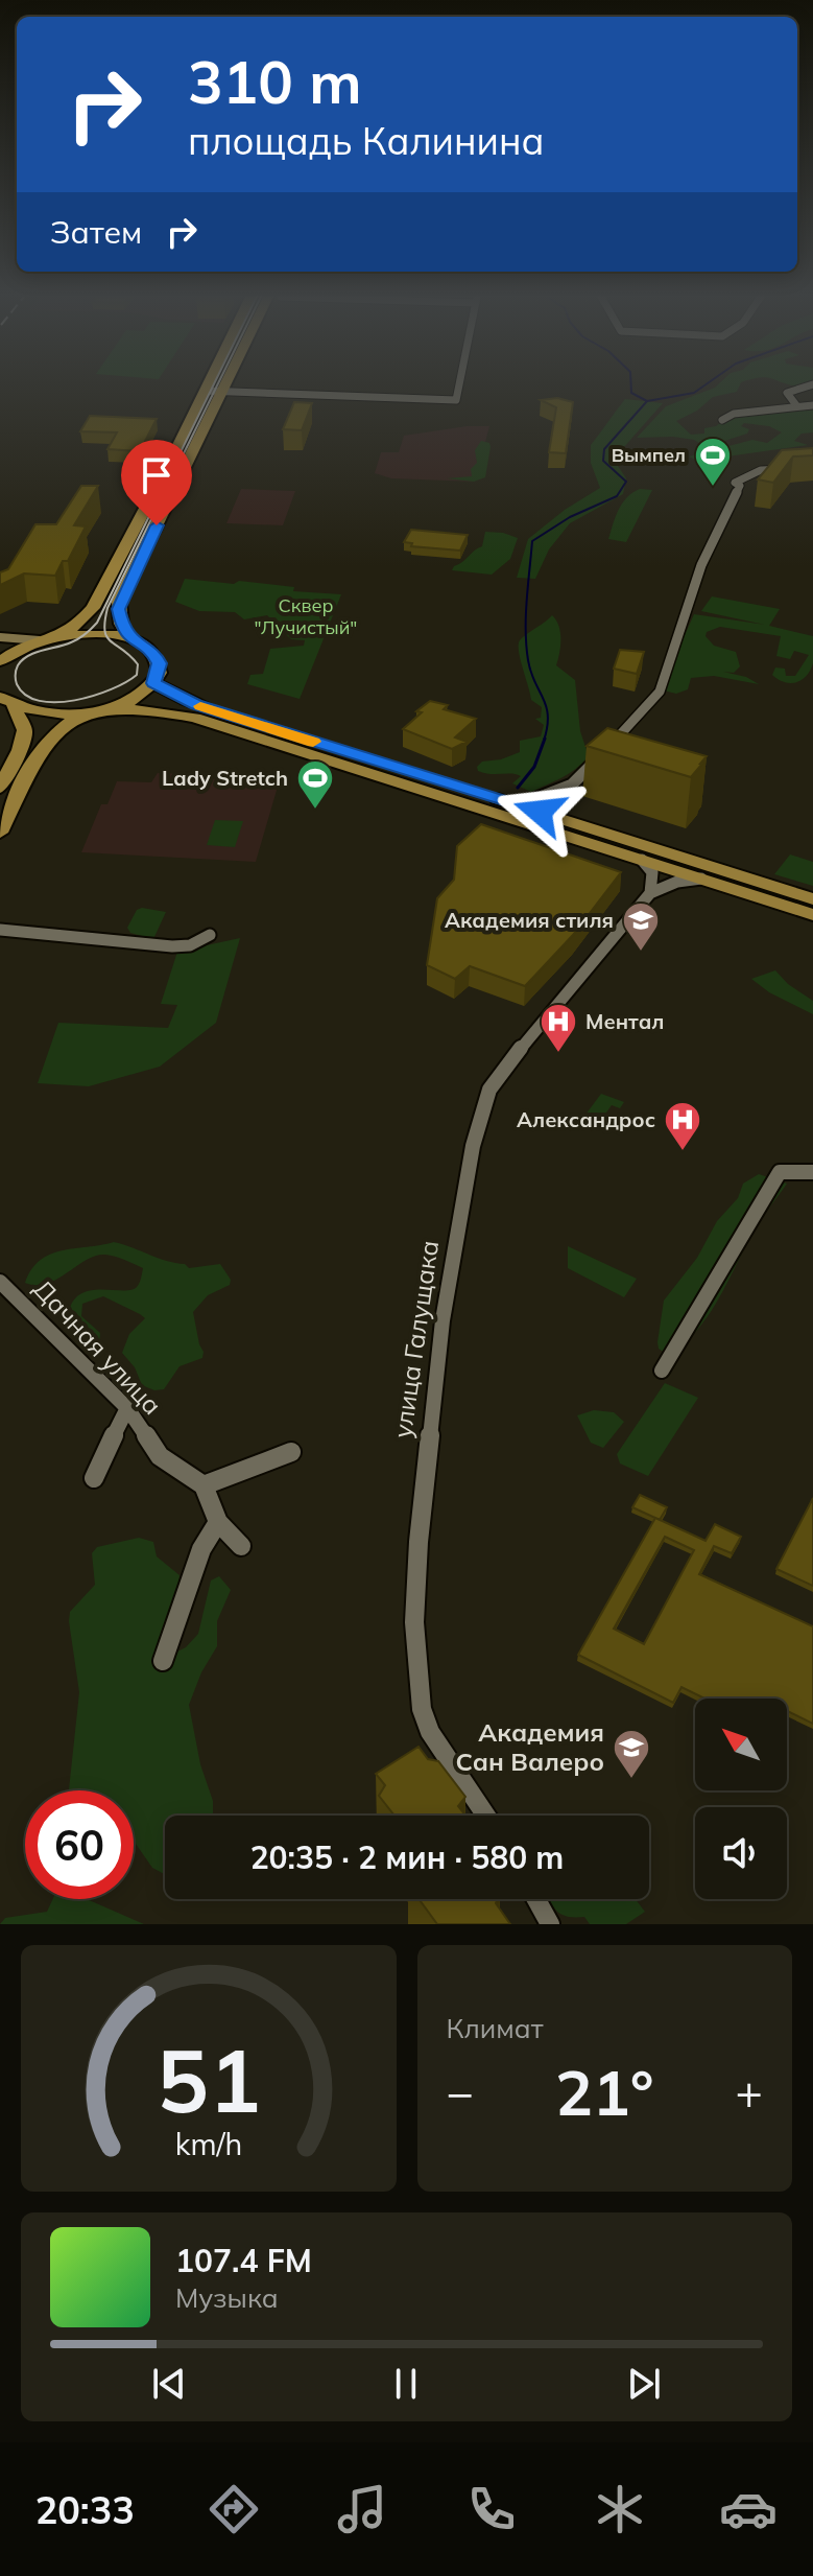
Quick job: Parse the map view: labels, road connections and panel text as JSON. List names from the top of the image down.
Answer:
{
  "streets": {
    "street": ["улица Галущака", "Дачная улица"]
  },
  "parks": ["Сквер \"Лучистый\""],
  "places": {
    "sports": ["Вымпел", "Lady Stretch"],
    "school or university": ["Академия стиля", "Академия Сан Валеро"],
    "hospital": ["Ментал", "Александрос"]
  },
  "north": "top left",
  "page": {
    "turn": ["310 m", "площадь Калинина"],
    "then": "Затем",
    "limit": "60",
    "trip": "20:35 · 2 мин · 580 m",
    "tile": "Климат",
    "heat": ["−", "21°", "+"],
    "song": ["107.4 FM", "Музыка"],
    "tabs": "20:33",
    "gauge": ["51", "km/h"]
  }
}
